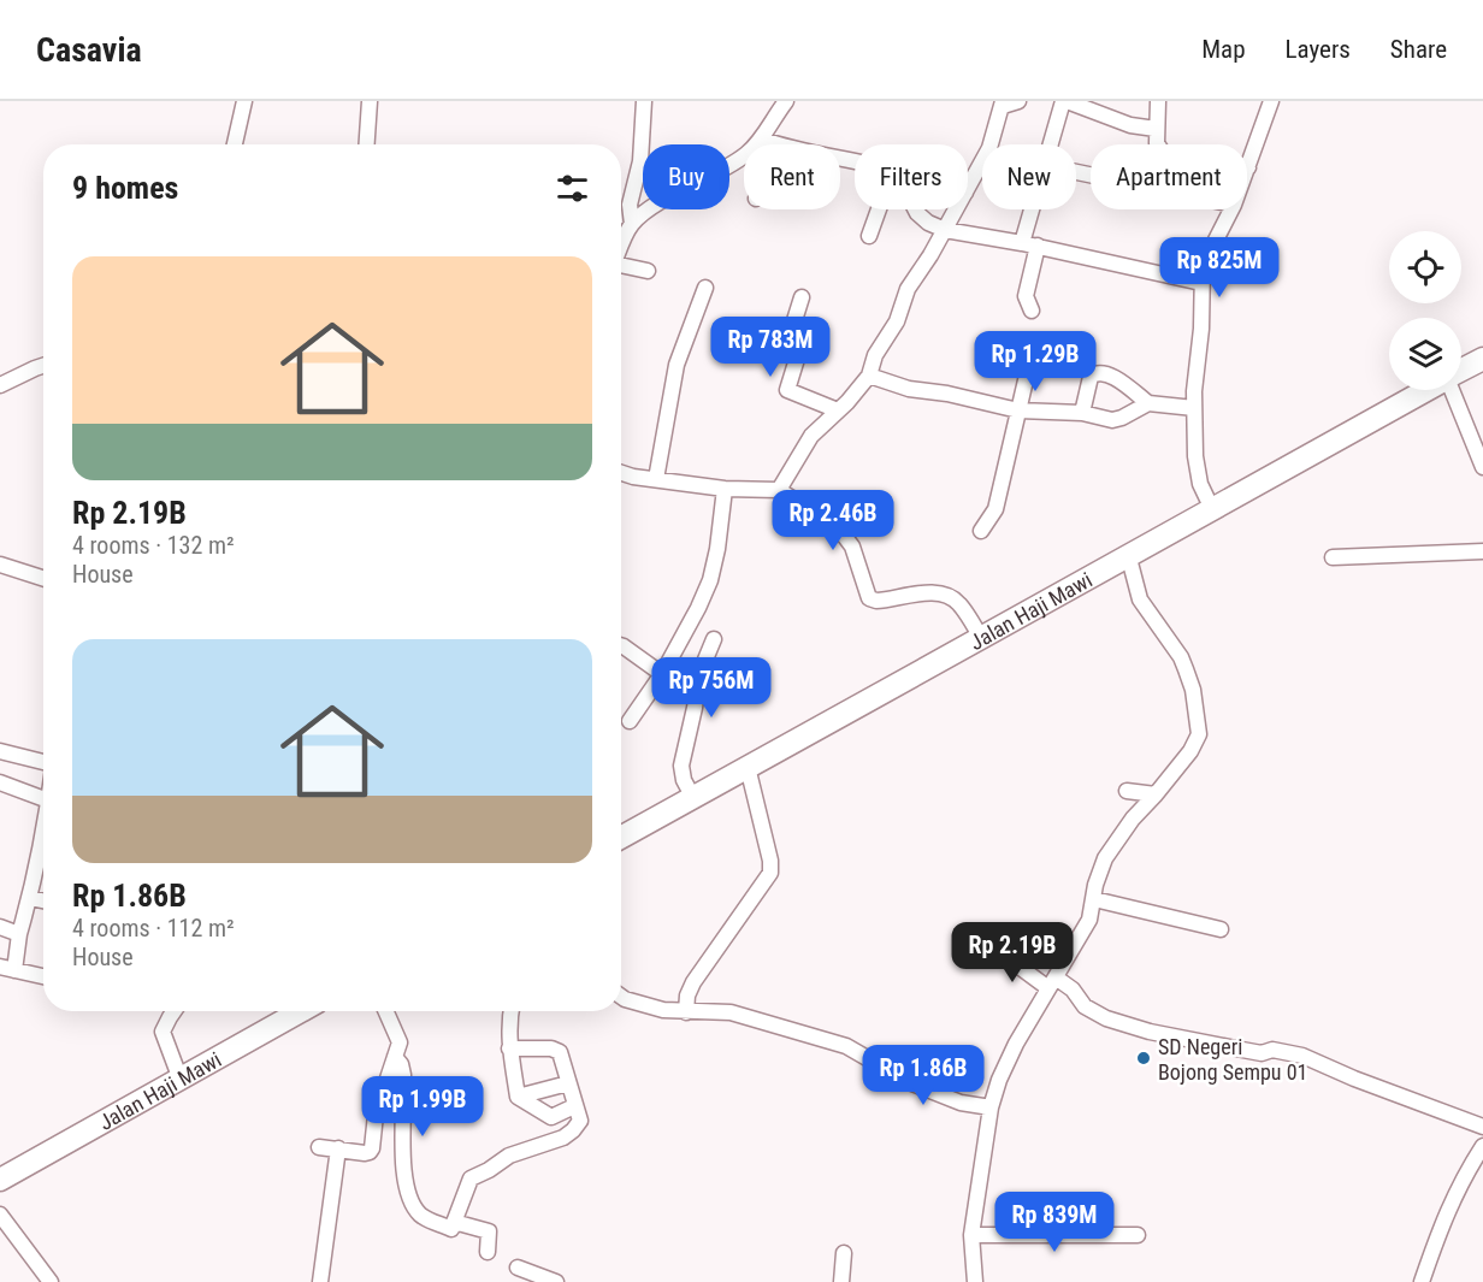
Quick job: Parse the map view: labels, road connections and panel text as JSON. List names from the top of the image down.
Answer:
{
  "streets": {
    "street": ["Jalan Haji Mawi"]
  },
  "places": ["SD Negeri Bojong Sempu 01"],
  "page": {
    "header": "Casavia",
    "nav": ["Map", "Layers", "Share"],
    "chip": [
      "Buy",
      "Rent",
      "Filters",
      "New",
      "Apartment"
    ],
    "heading": "9 homes",
    "list": [
      {
        "name": "Rp 2.19B",
        "note": "4 rooms · 132 m² · House"
      },
      {
        "name": "Rp 1.86B",
        "note": "4 rooms · 112 m² · House"
      }
    ],
    "price": [
      "Rp 825M",
      "Rp 783M",
      "Rp 1.29B",
      "Rp 2.46B",
      "Rp 756M",
      "Rp 2.19B",
      "Rp 1.86B",
      "Rp 1.99B",
      "Rp 839M"
    ]
  }
}
